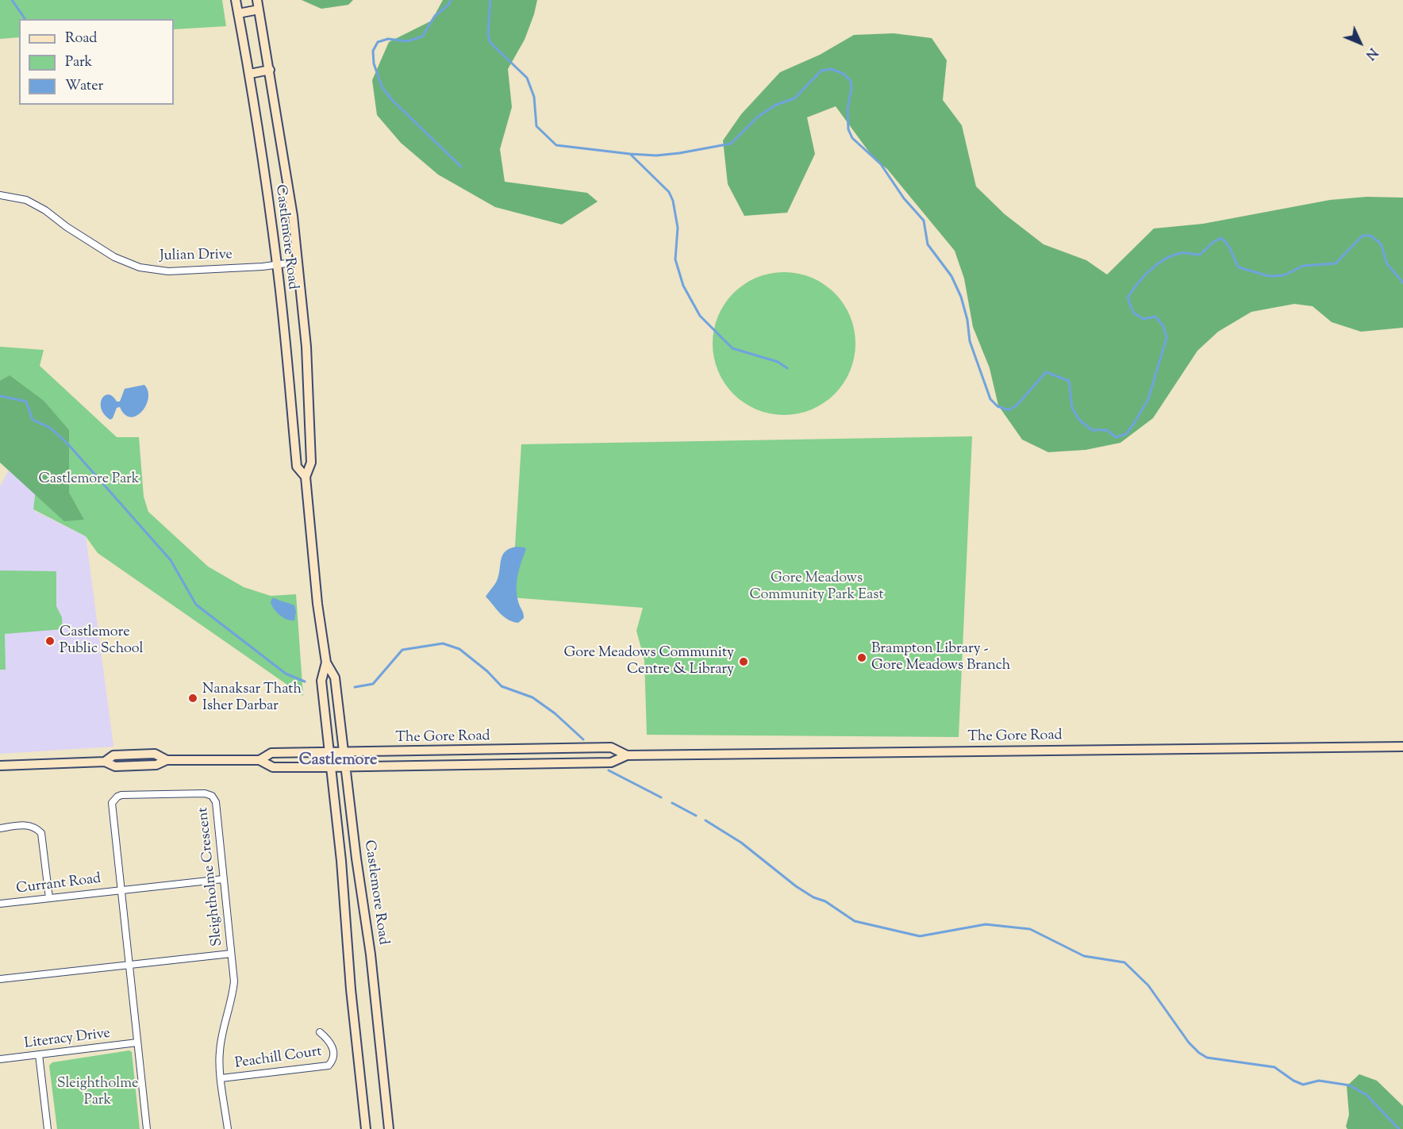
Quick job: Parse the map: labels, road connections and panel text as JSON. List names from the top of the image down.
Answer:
{
  "streets": {
    "main road": ["Castlemore Road", "The Gore Road"],
    "street": [
      "Julian Drive",
      "Sleightholme Crescent",
      "Currant Road",
      "Literacy Drive",
      "Peachill Court"
    ]
  },
  "crossings": [
    ["Castlemore Road", "Julian Drive"],
    ["Castlemore Road", "The Gore Road"],
    ["Sleightholme Crescent", "Currant Road"],
    ["Sleightholme Crescent", "Literacy Drive"],
    ["Sleightholme Crescent", "Peachill Court"]
  ],
  "districts": ["Castlemore"],
  "parks": ["Castlemore Park", "Gore Meadows Community Park East", "Sleightholme Park"],
  "places": [
    "Castlemore Public School",
    "Brampton Library - Gore Meadows Branch",
    "Gore Meadows Community Centre & Library",
    "Nanaksar Thath Isher Darbar"
  ],
  "legend": ["Road", "Park", "Water"],
  "north": "bottom right"
}
